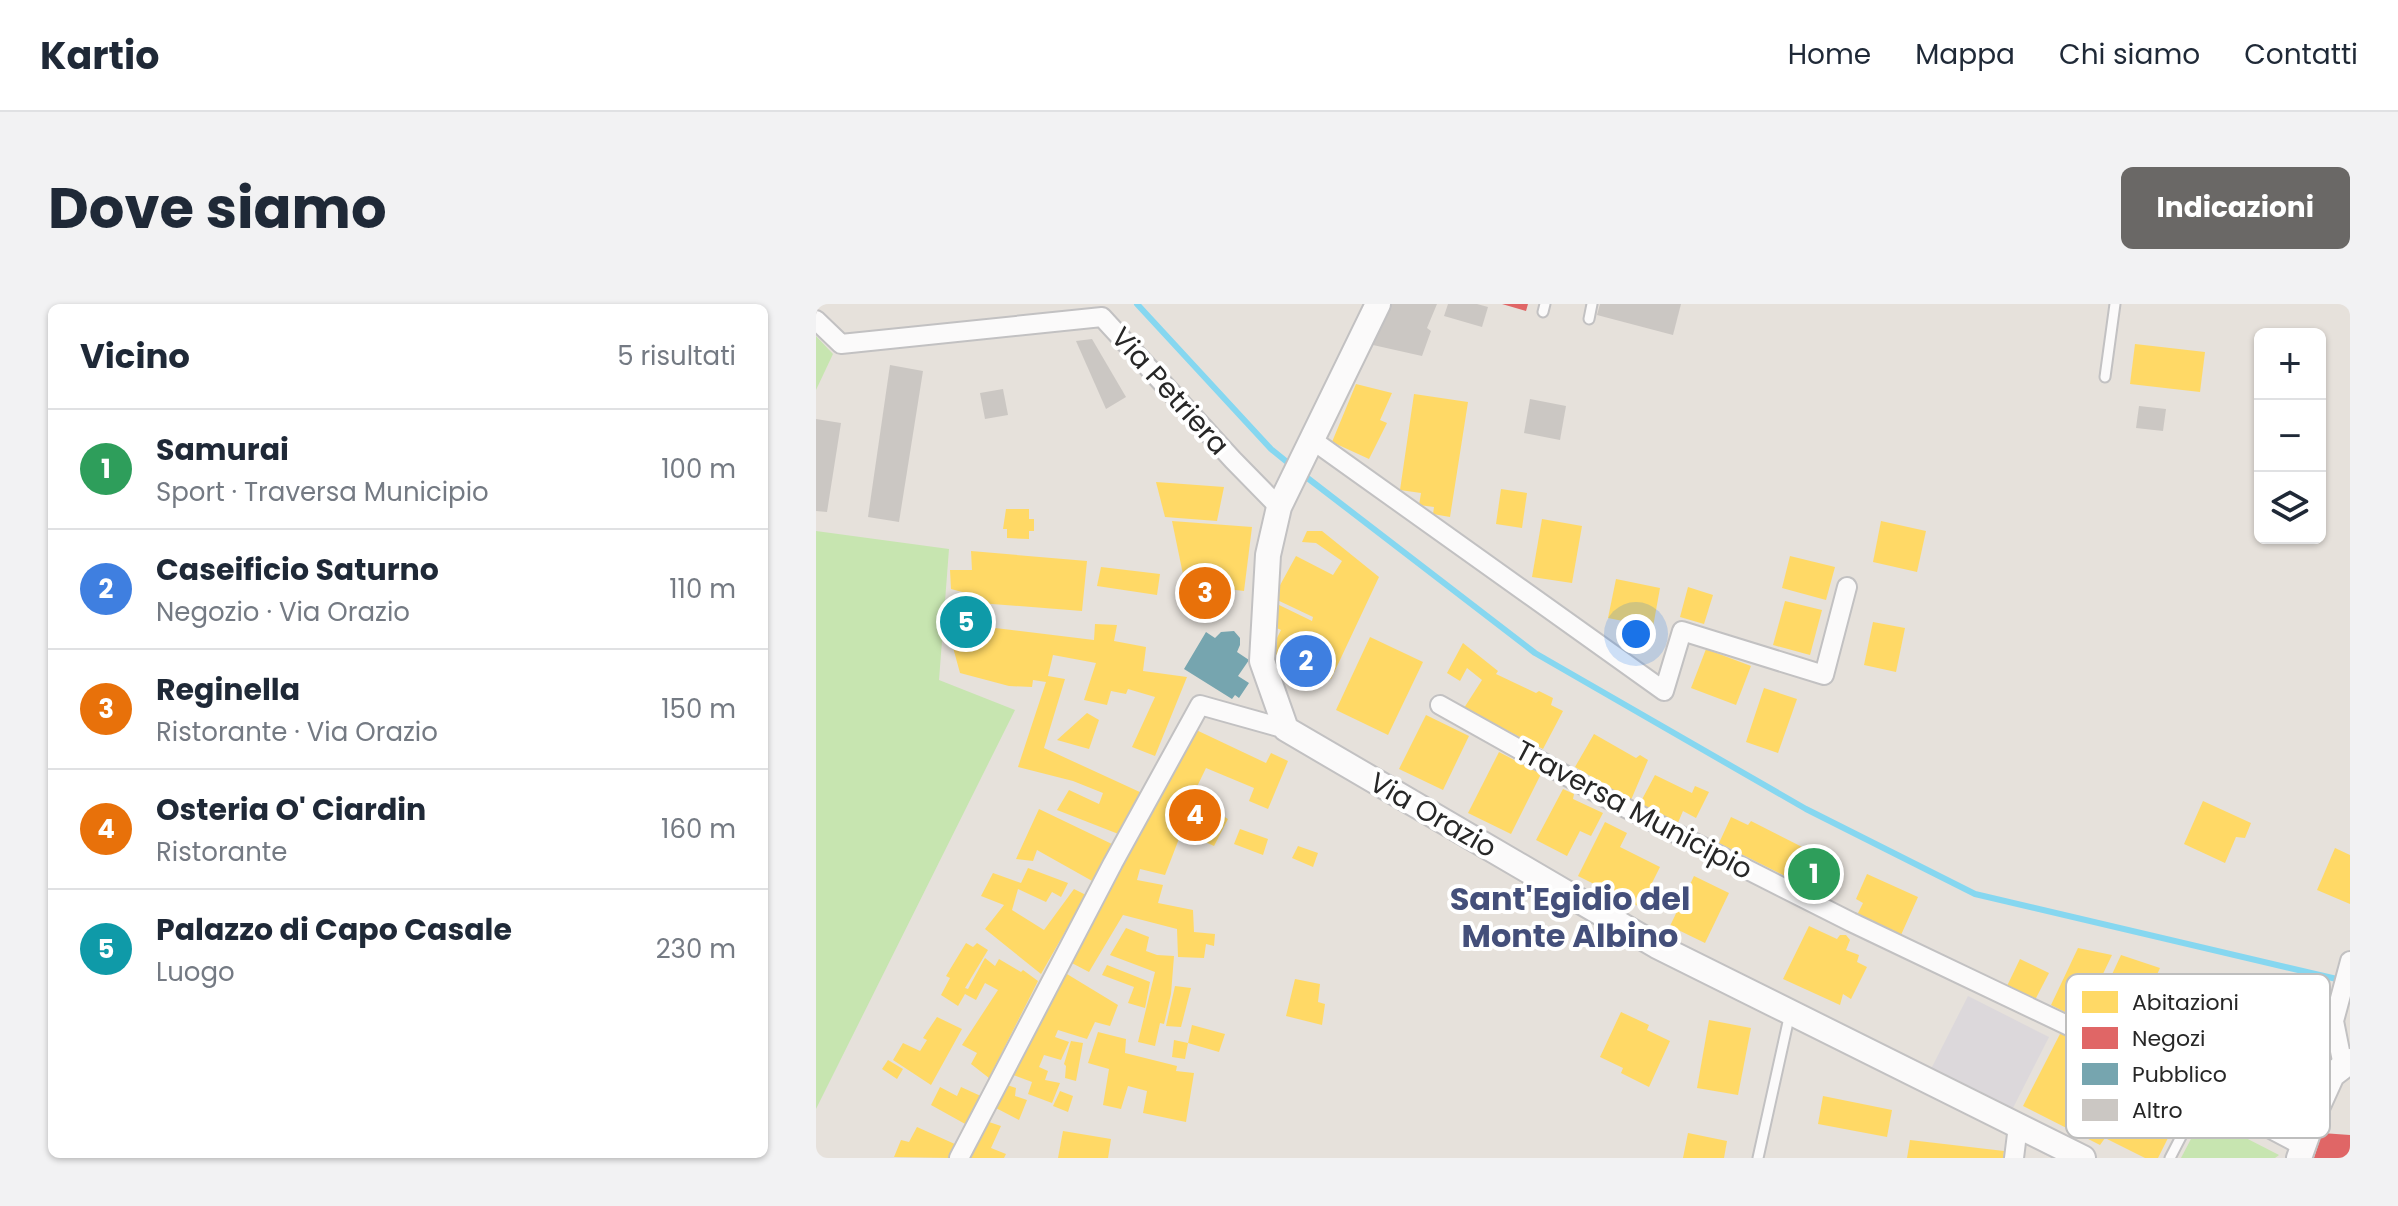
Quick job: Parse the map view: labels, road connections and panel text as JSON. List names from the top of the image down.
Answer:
{
  "streets": {
    "street": ["Via Petriera", "Traversa Municipio", "Via Orazio"]
  },
  "districts": ["Sant'Egidio del Monte Albino"],
  "legend": [
    "Abitazioni",
    "Negozi",
    "Pubblico",
    "Altro"
  ],
  "page": {
    "header": "Kartio",
    "nav": [
      "Home",
      "Mappa",
      "Chi siamo",
      "Contatti"
    ],
    "title": "Dove siamo",
    "buttons": "Indicazioni",
    "heading": ["Vicino", "5 risultati"],
    "map_buttons": ["+", "−"],
    "list": [
      {
        "mark": "1",
        "name": "Samurai",
        "note": "Sport · Traversa Municipio",
        "value": "100 m"
      },
      {
        "mark": "2",
        "name": "Caseificio Saturno",
        "note": "Negozio · Via Orazio",
        "value": "110 m"
      },
      {
        "mark": "3",
        "name": "Reginella",
        "note": "Ristorante · Via Orazio",
        "value": "150 m"
      },
      {
        "mark": "4",
        "name": "Osteria O' Ciardin",
        "note": "Ristorante",
        "value": "160 m"
      },
      {
        "mark": "5",
        "name": "Palazzo di Capo Casale",
        "note": "Luogo",
        "value": "230 m"
      }
    ],
    "pins": [
      "3",
      "5",
      "2",
      "4",
      "1"
    ]
  }
}
